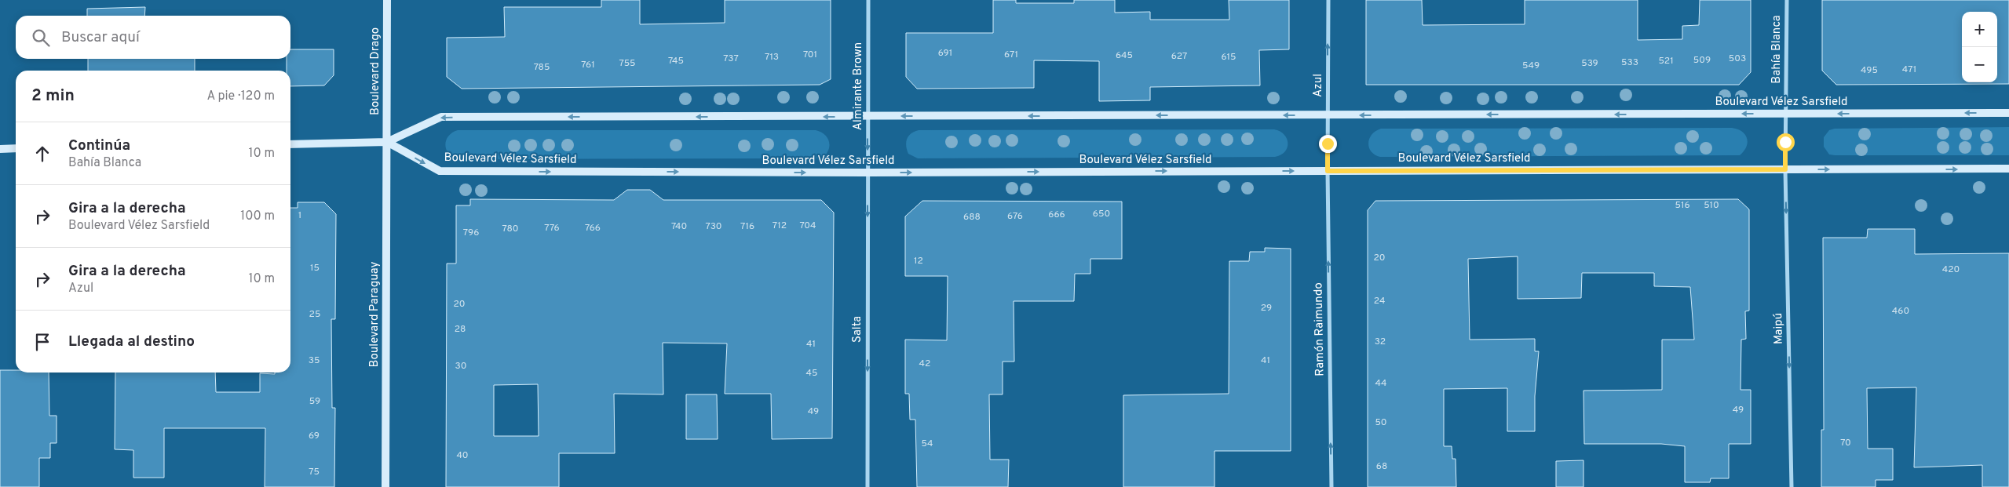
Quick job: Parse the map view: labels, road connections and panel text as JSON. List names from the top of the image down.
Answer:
{
  "streets": {
    "main road": ["Boulevard Drago", "Boulevard Vélez Sarsfield", "Boulevard Paraguay"],
    "street": [
      "Bahía Blanca",
      "Azul",
      "Almirante Brown",
      "Maipú",
      "Salta",
      "Ramón Raimundo"
    ]
  },
  "crossings": [
    ["Bahía Blanca", "Boulevard Vélez Sarsfield"],
    ["Bahía Blanca", "Maipú"],
    ["Boulevard Drago", "Boulevard Vélez Sarsfield"],
    ["Boulevard Drago", "Boulevard Paraguay"],
    ["Azul", "Boulevard Vélez Sarsfield"],
    ["Azul", "Ramón Raimundo"],
    ["Almirante Brown", "Boulevard Vélez Sarsfield"],
    ["Almirante Brown", "Salta"],
    ["Boulevard Vélez Sarsfield", "Boulevard Paraguay"],
    ["Boulevard Vélez Sarsfield", "Maipú"],
    ["Boulevard Vélez Sarsfield", "Salta"],
    ["Boulevard Vélez Sarsfield", "Ramón Raimundo"]
  ],
  "one_way": [
    "Azul",
    "Maipú",
    "Salta",
    "Ramón Raimundo"
  ],
  "house_numbers": [
    "691",
    "701",
    "671",
    "645",
    "627",
    "713",
    "615",
    "737",
    "503",
    "509",
    "745",
    "521",
    "533",
    "755",
    "539",
    "761",
    "549",
    "785",
    "471",
    "495",
    "516",
    "510",
    "650",
    "666",
    "1",
    "676",
    "688",
    "712",
    "704",
    "740",
    "730",
    "716",
    "776",
    "766",
    "780",
    "796",
    "20",
    "12",
    "15",
    "420",
    "24",
    "20",
    "29",
    "460",
    "25",
    "28",
    "32",
    "41",
    "35",
    "41",
    "42",
    "30",
    "45",
    "44",
    "59",
    "49",
    "49",
    "50",
    "69",
    "70",
    "54",
    "40",
    "68",
    "75"
  ],
  "page": {
    "map_buttons": ["+", "−"],
    "search": "Buscar aquí",
    "heading": ["2 min", "A pie · 120 m"],
    "list": [
      ["Continúa", "Bahía Blanca", "10 m"],
      ["Gira a la derecha", "Boulevard Vélez Sarsfield", "100 m"],
      ["Gira a la derecha", "Azul", "10 m"],
      "Llegada al destino"
    ]
  }
}
